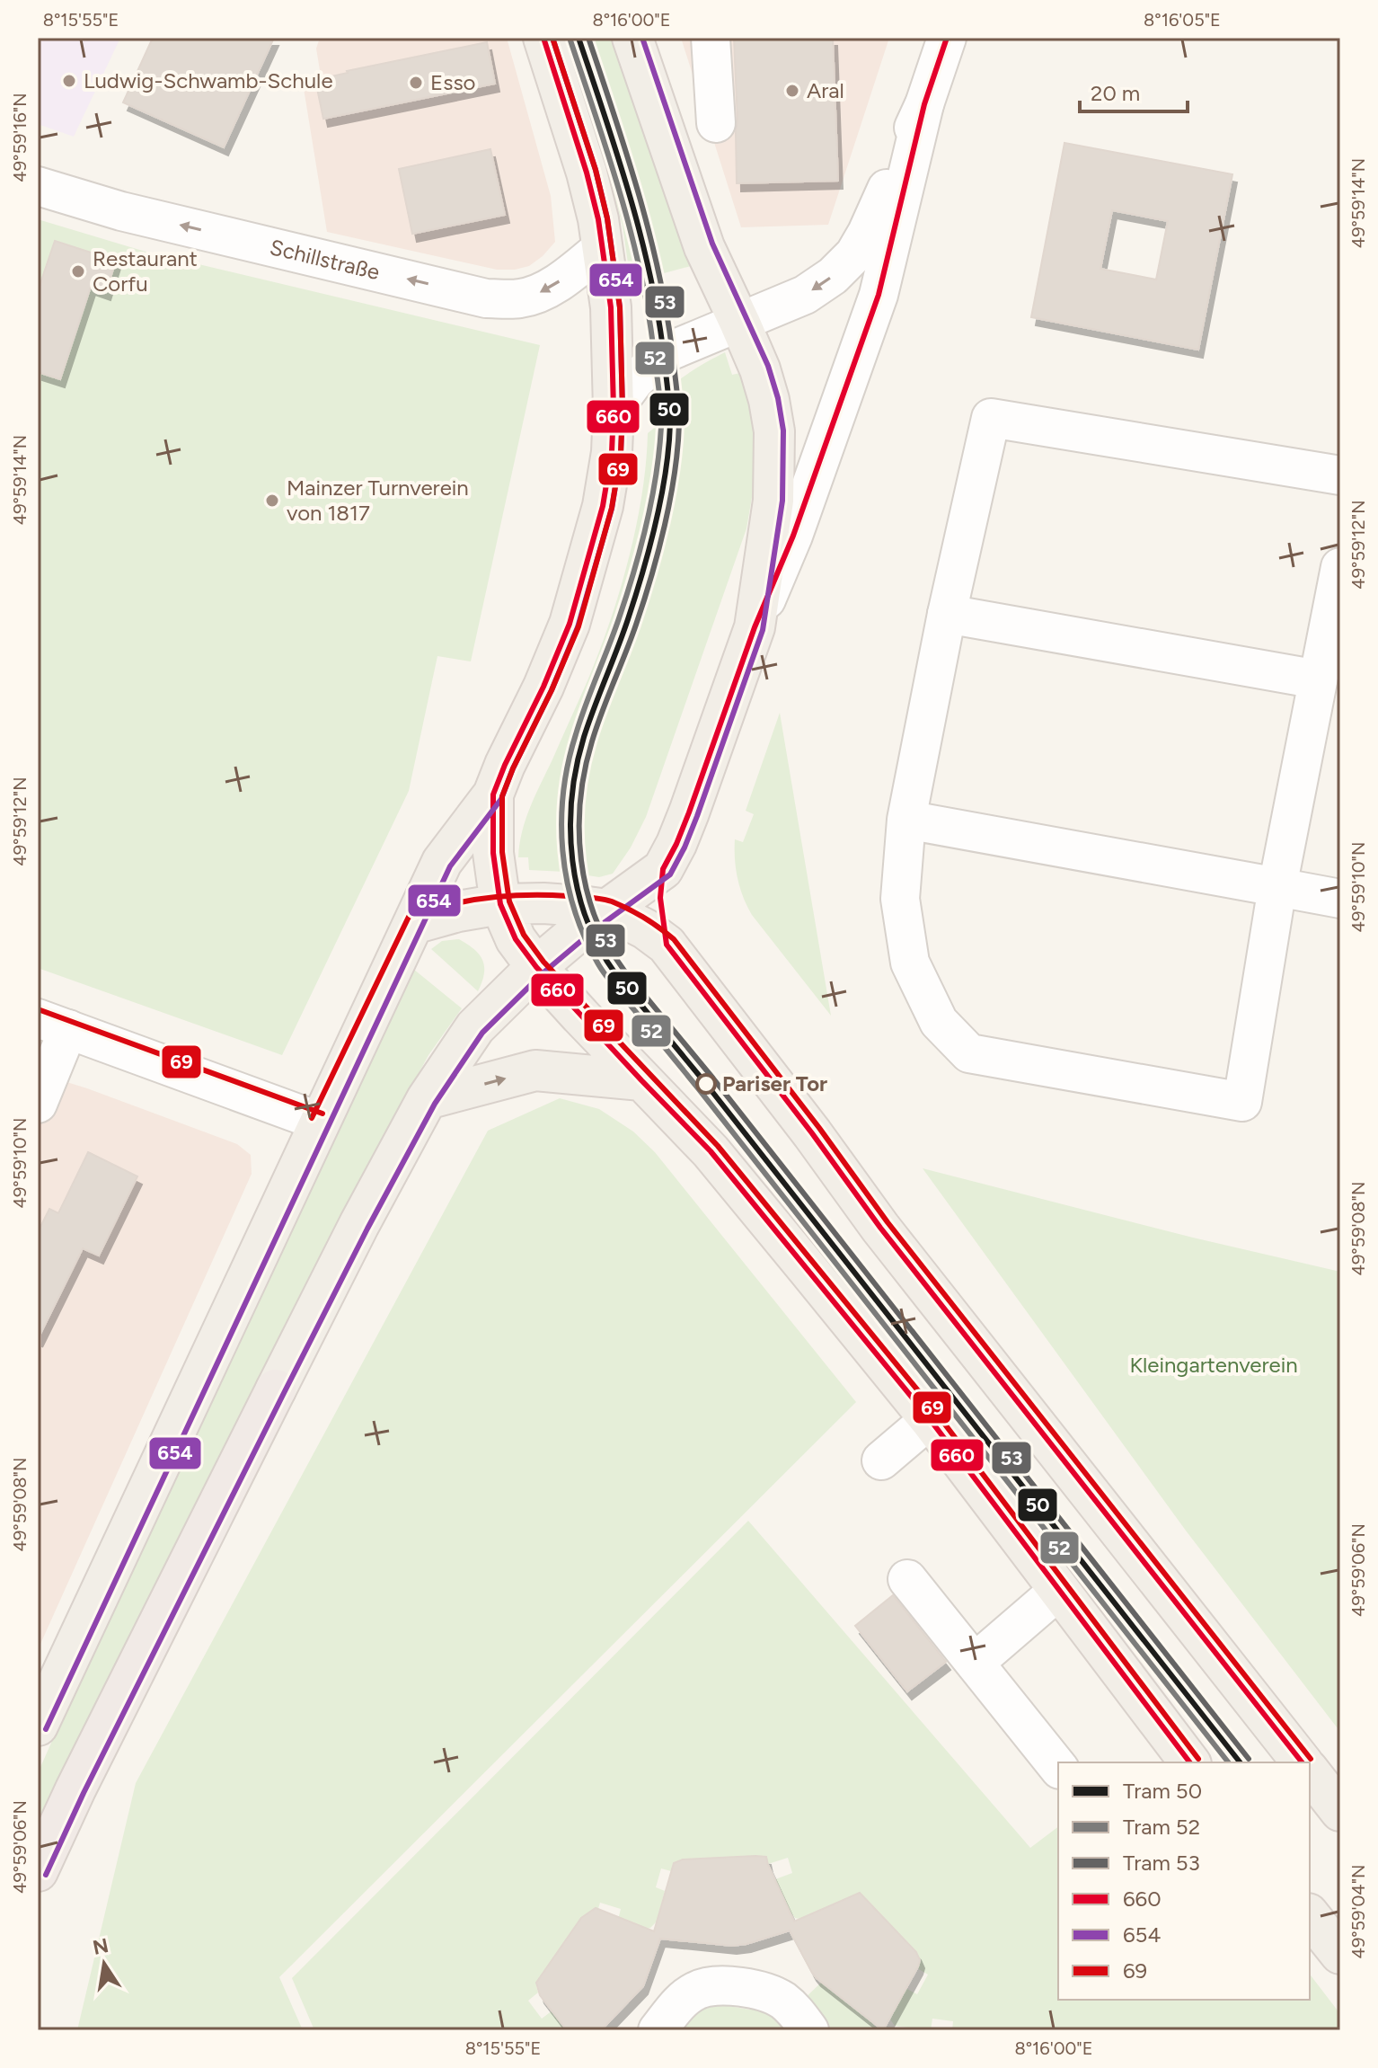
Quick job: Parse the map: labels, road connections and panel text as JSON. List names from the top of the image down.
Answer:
{
  "streets": {
    "street": ["Schillstraße"]
  },
  "one_way": ["Schillstraße"],
  "parks": ["Kleingartenverein"],
  "places": [
    "Ludwig-Schwamb-Schule",
    "Esso",
    "Aral",
    "Restaurant Corfu",
    "Mainzer Turnverein von 1817",
    "Pariser Tor"
  ],
  "lines": [
    "tram line 50",
    "tram line 53",
    "transit line 660",
    "transit line 654",
    "transit line 69",
    "tram line 52"
  ],
  "legend": [
    "Tram 50",
    "Tram 52",
    "Tram 53",
    "660",
    "654",
    "69"
  ],
  "scale_bar": "20 m",
  "north": "top",
  "coordinates": [
    "8°15'55\"E",
    "8°16'00\"E",
    "8°16'05\"E",
    "49°59'16\"N",
    "49°59'14\"N",
    "49°59'12\"N",
    "49°59'10\"N",
    "49°59'08\"N",
    "49°59'06\"N",
    "49°59'04\"N"
  ]
}
